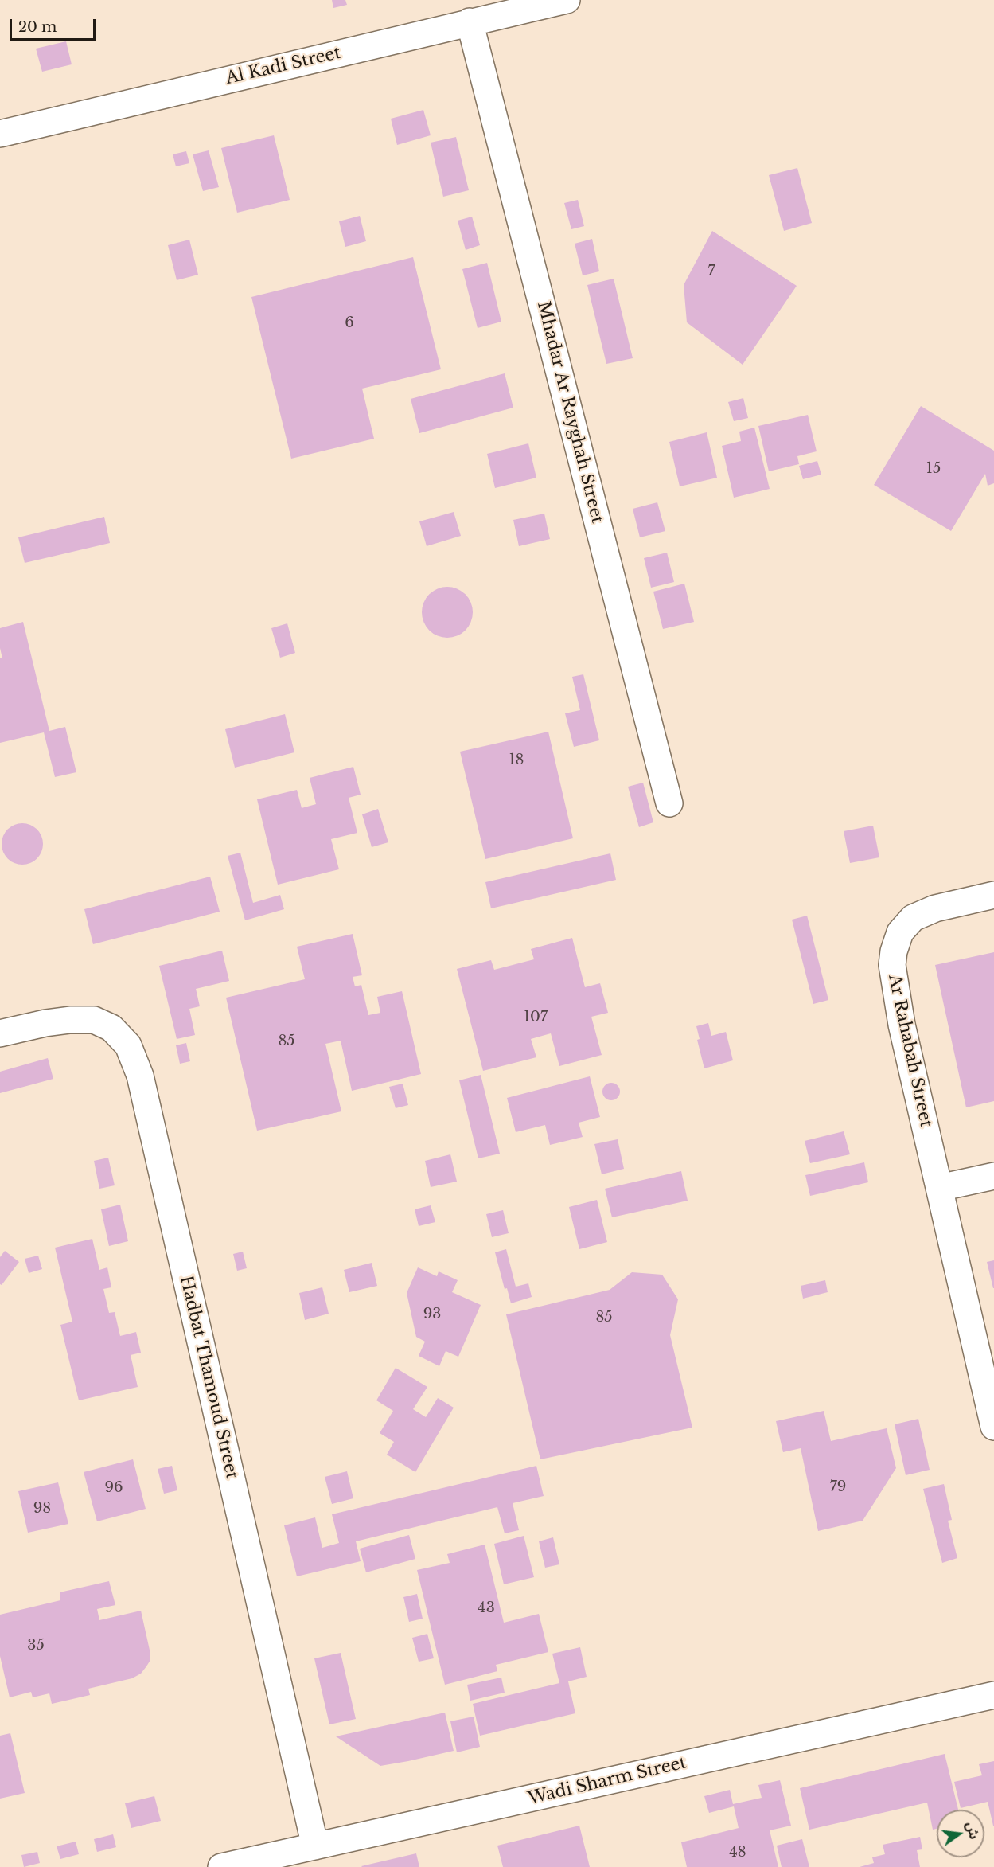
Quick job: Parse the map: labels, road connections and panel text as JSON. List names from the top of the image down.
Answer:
{
  "streets": {
    "street": [
      "Al Kadi Street",
      "Mhadar Ar Rayghah Street",
      "Ar Rahabah Street",
      "Hadbat Thamoud Street",
      "Wadi Sharm Street"
    ]
  },
  "crossings": [
    ["Al Kadi Street", "Mhadar Ar Rayghah Street"],
    ["Hadbat Thamoud Street", "Wadi Sharm Street"]
  ],
  "house_numbers": [
    "7",
    "6",
    "15",
    "18",
    "107",
    "85",
    "93",
    "85",
    "79",
    "96",
    "98",
    "43",
    "35",
    "48"
  ],
  "scale_bar": "20 m",
  "north": "right"
}
